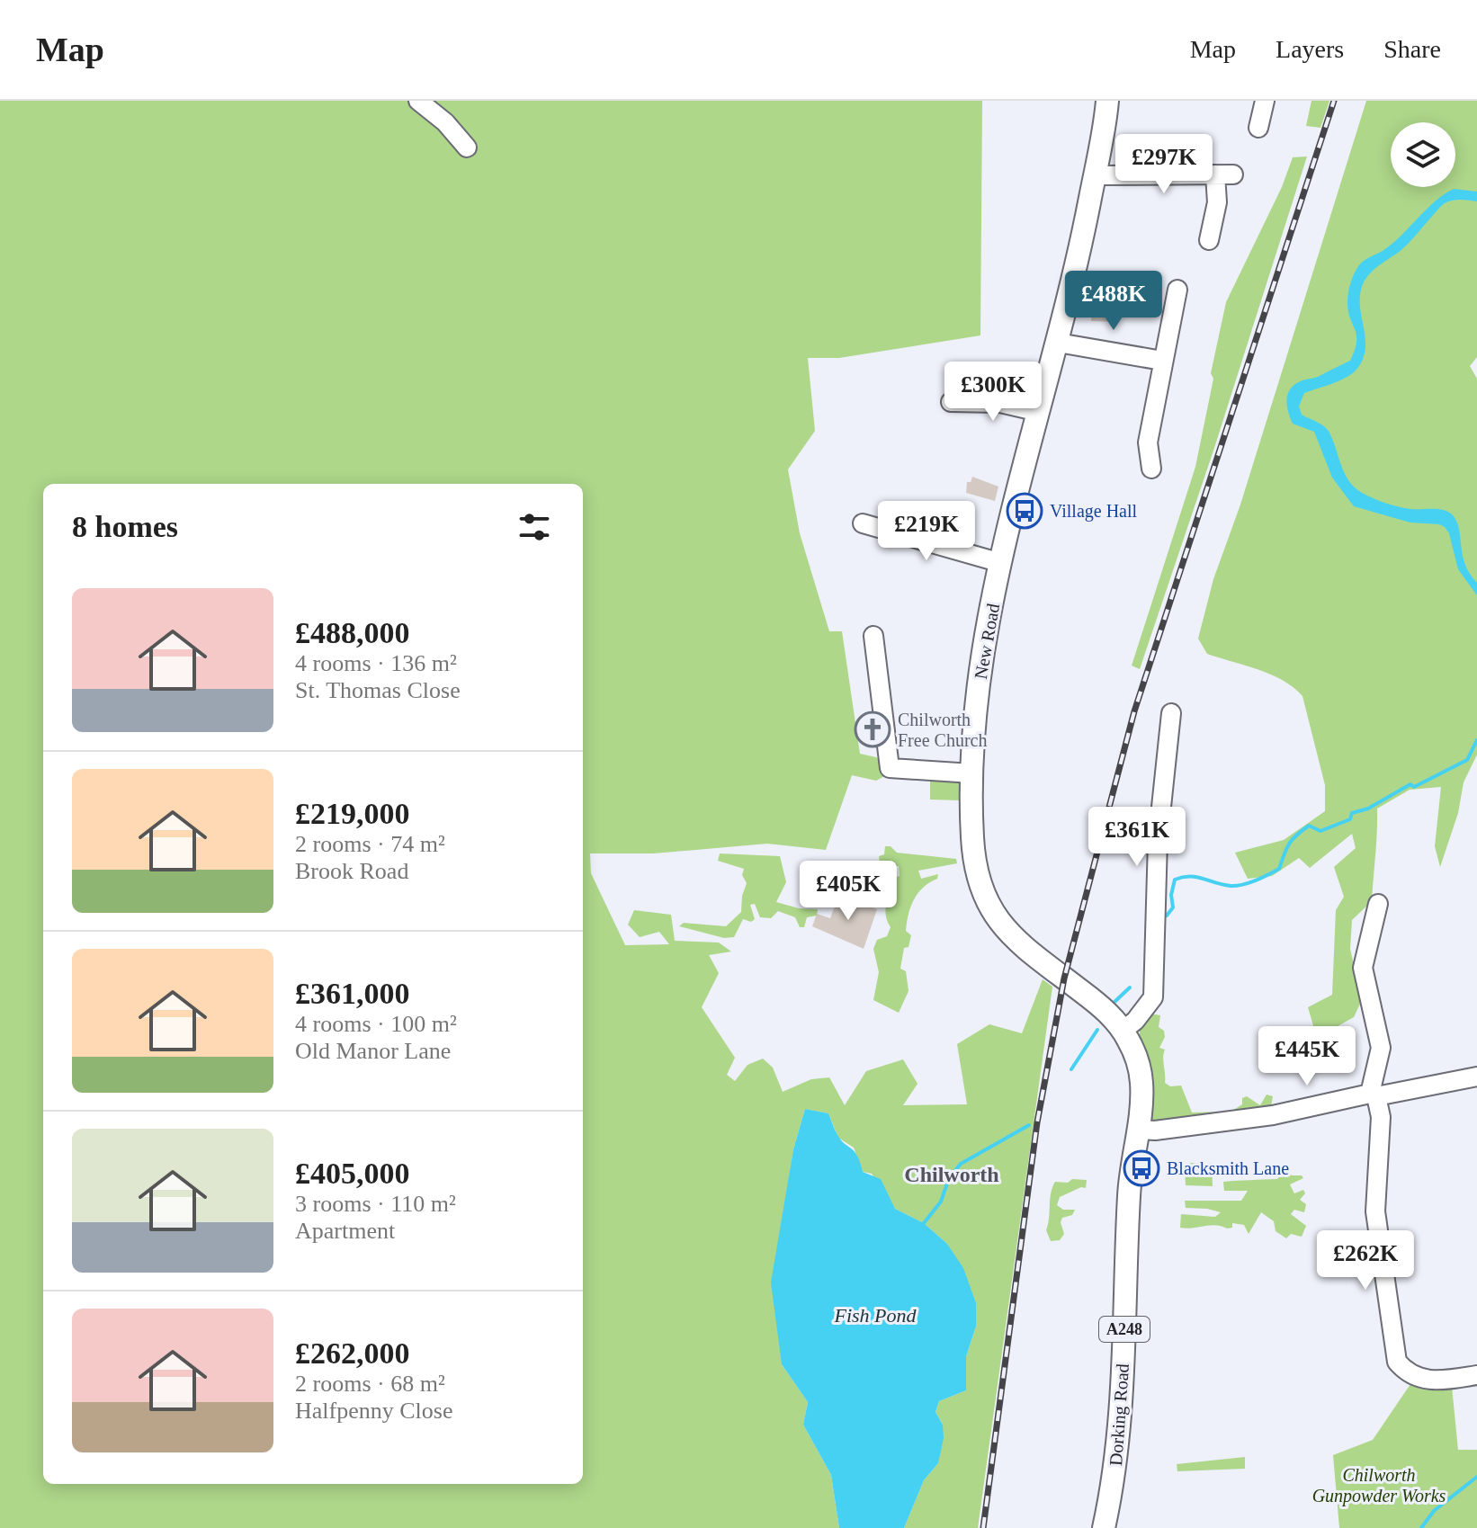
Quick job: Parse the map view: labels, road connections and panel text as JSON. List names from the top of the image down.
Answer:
{
  "streets": {
    "main road": ["New Road", "A248", "Dorking Road"]
  },
  "crossings": [
    ["New Road", "Dorking Road"]
  ],
  "districts": ["Chilworth"],
  "water": ["Fish Pond"],
  "parks": ["Chilworth Gunpowder Works"],
  "places": {
    "bus stop": ["Village Hall", "Blacksmith Lane"],
    "church": ["Chilworth Free Church"]
  },
  "page": {
    "header": "Map",
    "nav": ["Map", "Layers", "Share"],
    "price": [
      "£297K",
      "£488K",
      "£300K",
      "£219K",
      "£361K",
      "£405K",
      "£445K",
      "£262K"
    ],
    "heading": "8 homes",
    "list": [
      {
        "name": "£488,000",
        "note": "4 rooms · 136 m² · St. Thomas Close"
      },
      {
        "name": "£219,000",
        "note": "2 rooms · 74 m² · Brook Road"
      },
      {
        "name": "£361,000",
        "note": "4 rooms · 100 m² · Old Manor Lane"
      },
      {
        "name": "£405,000",
        "note": "3 rooms · 110 m² · Apartment"
      },
      {
        "name": "£262,000",
        "note": "2 rooms · 68 m² · Halfpenny Close"
      }
    ]
  }
}
